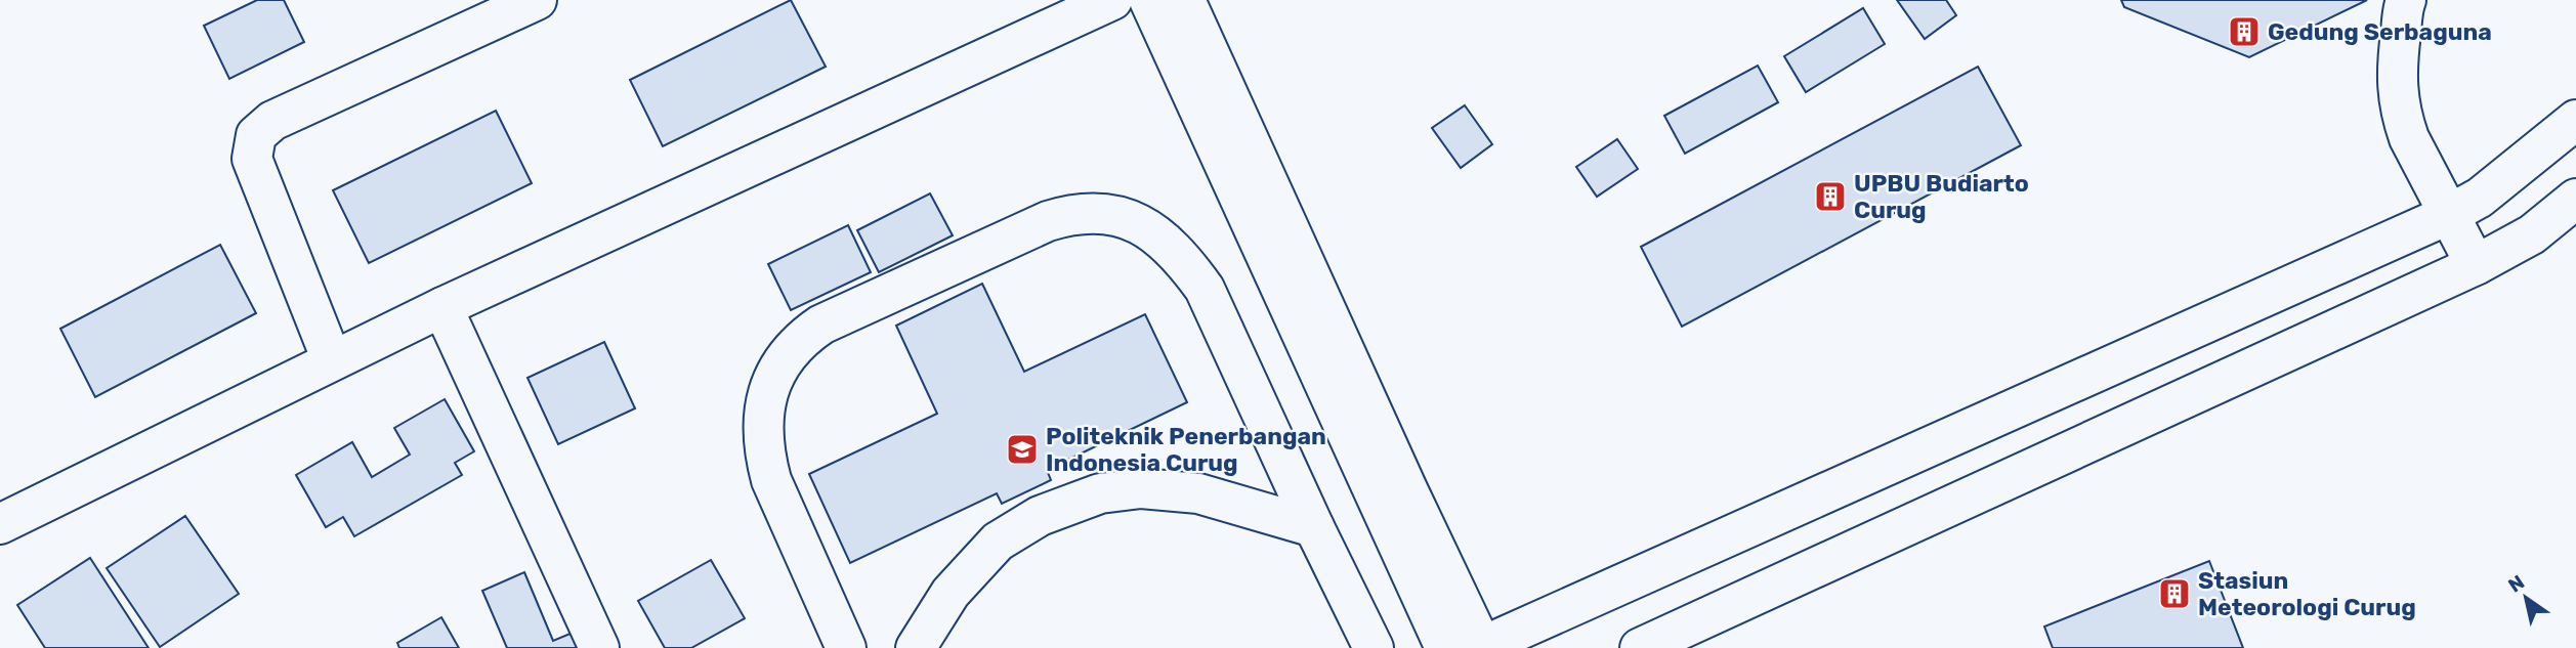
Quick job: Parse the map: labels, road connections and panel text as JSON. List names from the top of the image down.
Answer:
{
  "places": {
    "building": ["Gedung Serbaguna", "UPBU Budiarto Curug", "Stasiun Meteorologi Curug"],
    "school or university": ["Politeknik Penerbangan Indonesia Curug"]
  },
  "north": "top left"
}
